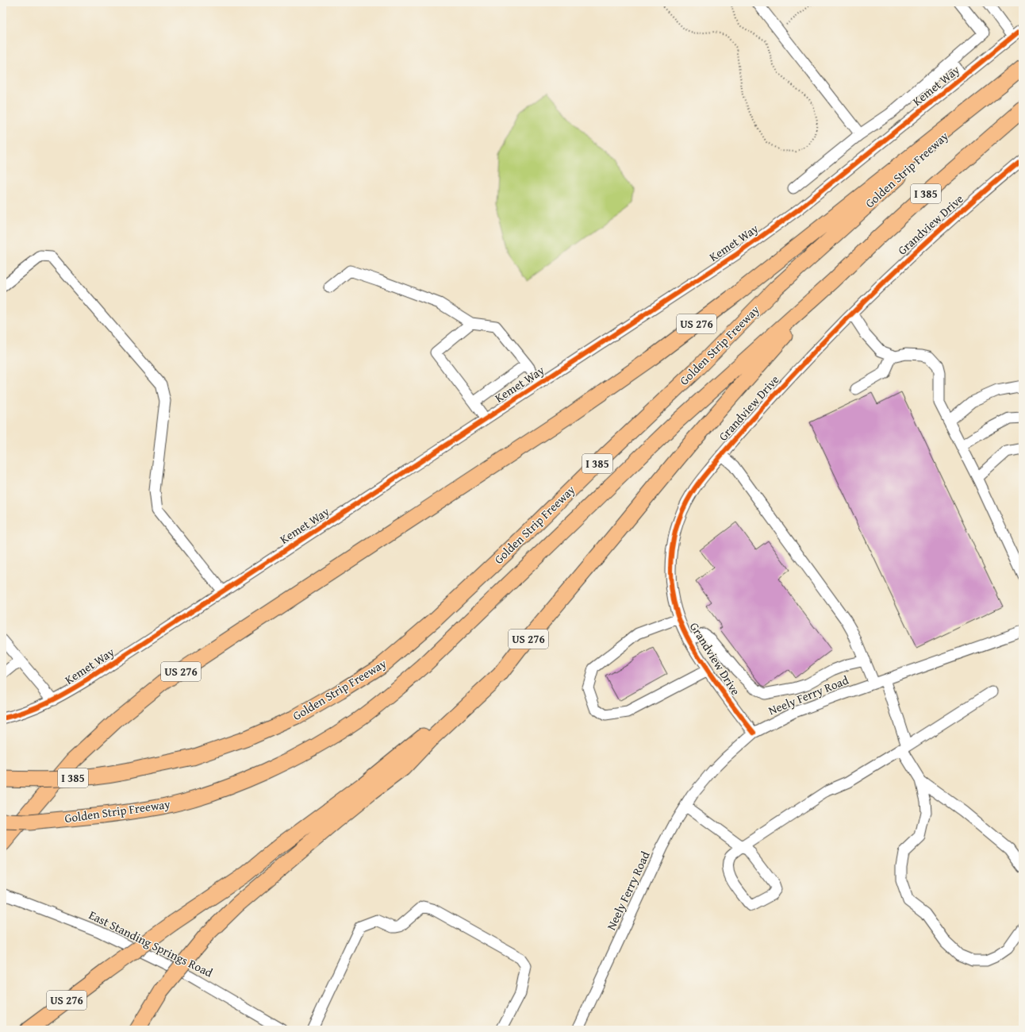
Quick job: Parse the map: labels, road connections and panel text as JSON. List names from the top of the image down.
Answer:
{
  "streets": {
    "highway": ["Golden Strip Freeway", "I 385", "US 276"],
    "street": [
      "Kemet Way",
      "Grandview Drive",
      "Neely Ferry Road",
      "East Standing Springs Road"
    ]
  },
  "crossings": [
    ["Golden Strip Freeway", "US 276"],
    ["Grandview Drive", "Neely Ferry Road"]
  ]
}
